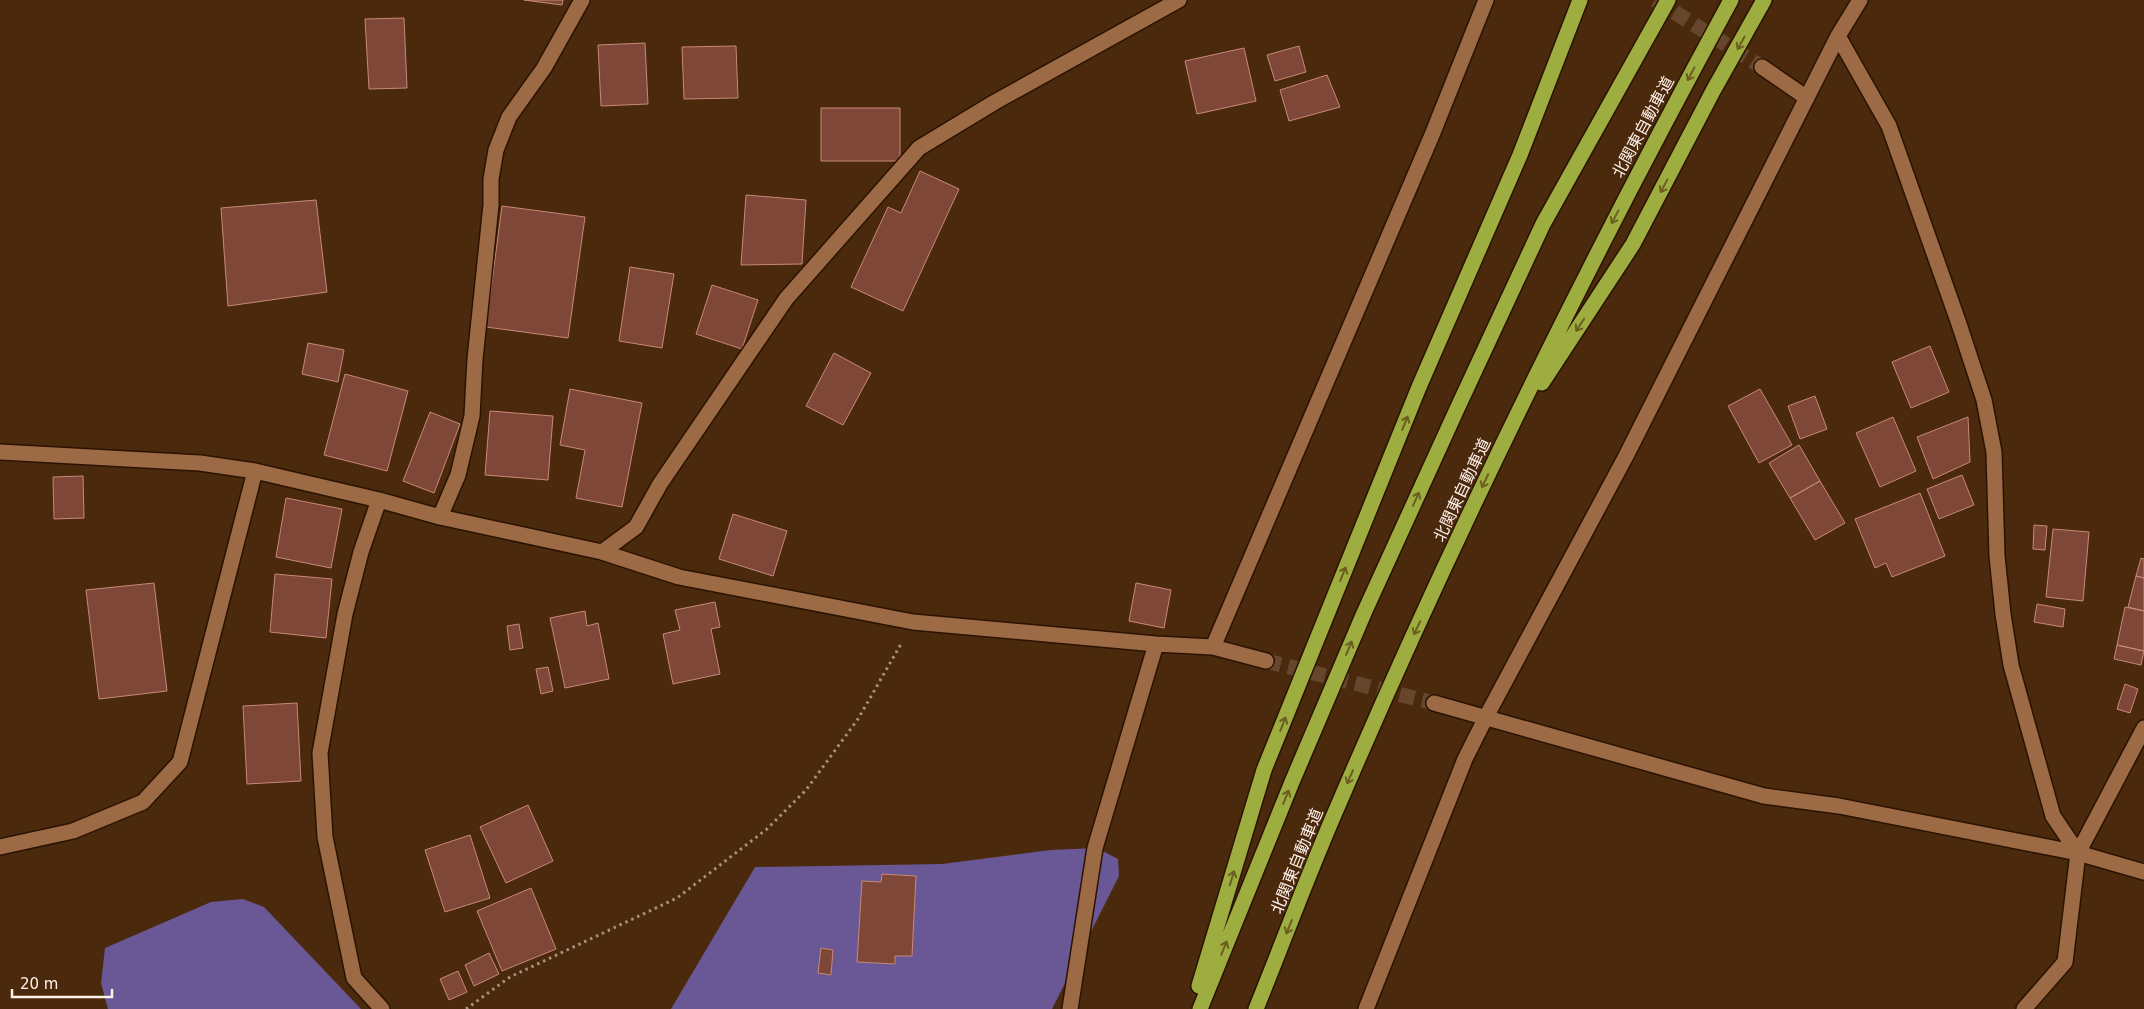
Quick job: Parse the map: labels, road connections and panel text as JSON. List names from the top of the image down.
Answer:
{
  "streets": {
    "highway": ["北関東自動車道"]
  },
  "scale_bar": "20 m"
}
